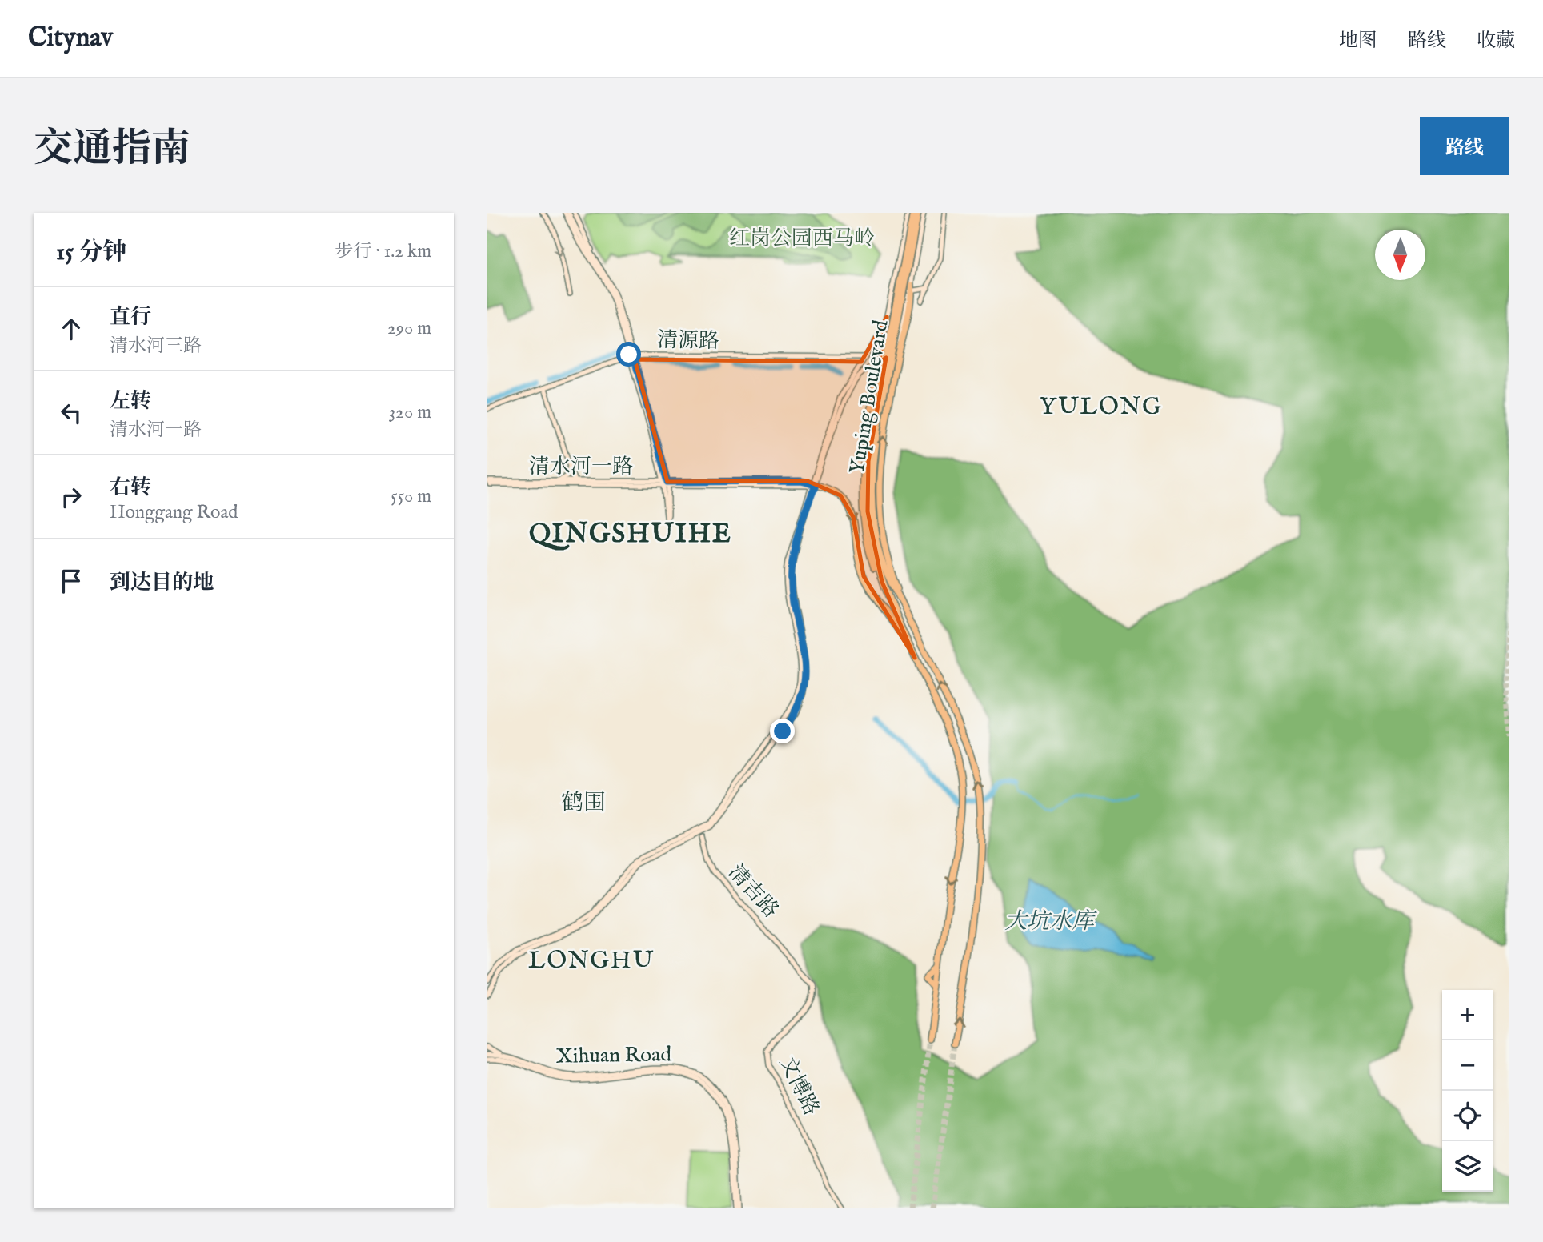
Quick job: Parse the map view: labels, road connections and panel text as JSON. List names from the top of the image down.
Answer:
{
  "streets": {
    "highway": ["Yuping Boulevard"],
    "main road": [
      "清源路",
      "清水河一路",
      "清吉路",
      "Xihuan Road",
      "文博路"
    ]
  },
  "crossings": [
    ["清吉路", "文博路"]
  ],
  "districts": [
    "YULONG",
    "QINGSHUIHE",
    "鹤围",
    "LONGHU"
  ],
  "water": ["大坑水库"],
  "parks": ["红岗公园西马岭"],
  "north": "bottom",
  "page": {
    "header": "Citynav",
    "nav": ["地图", "路线", "收藏"],
    "title": "交通指南",
    "buttons": "路线",
    "heading": ["15 分钟", "步行 · 1.2 km"],
    "list": [
      ["直行", "清水河三路", "290 m"],
      ["左转", "清水河一路", "320 m"],
      ["右转", "Honggang Road", "550 m"],
      "到达目的地"
    ],
    "map_buttons": ["+", "−"]
  }
}
